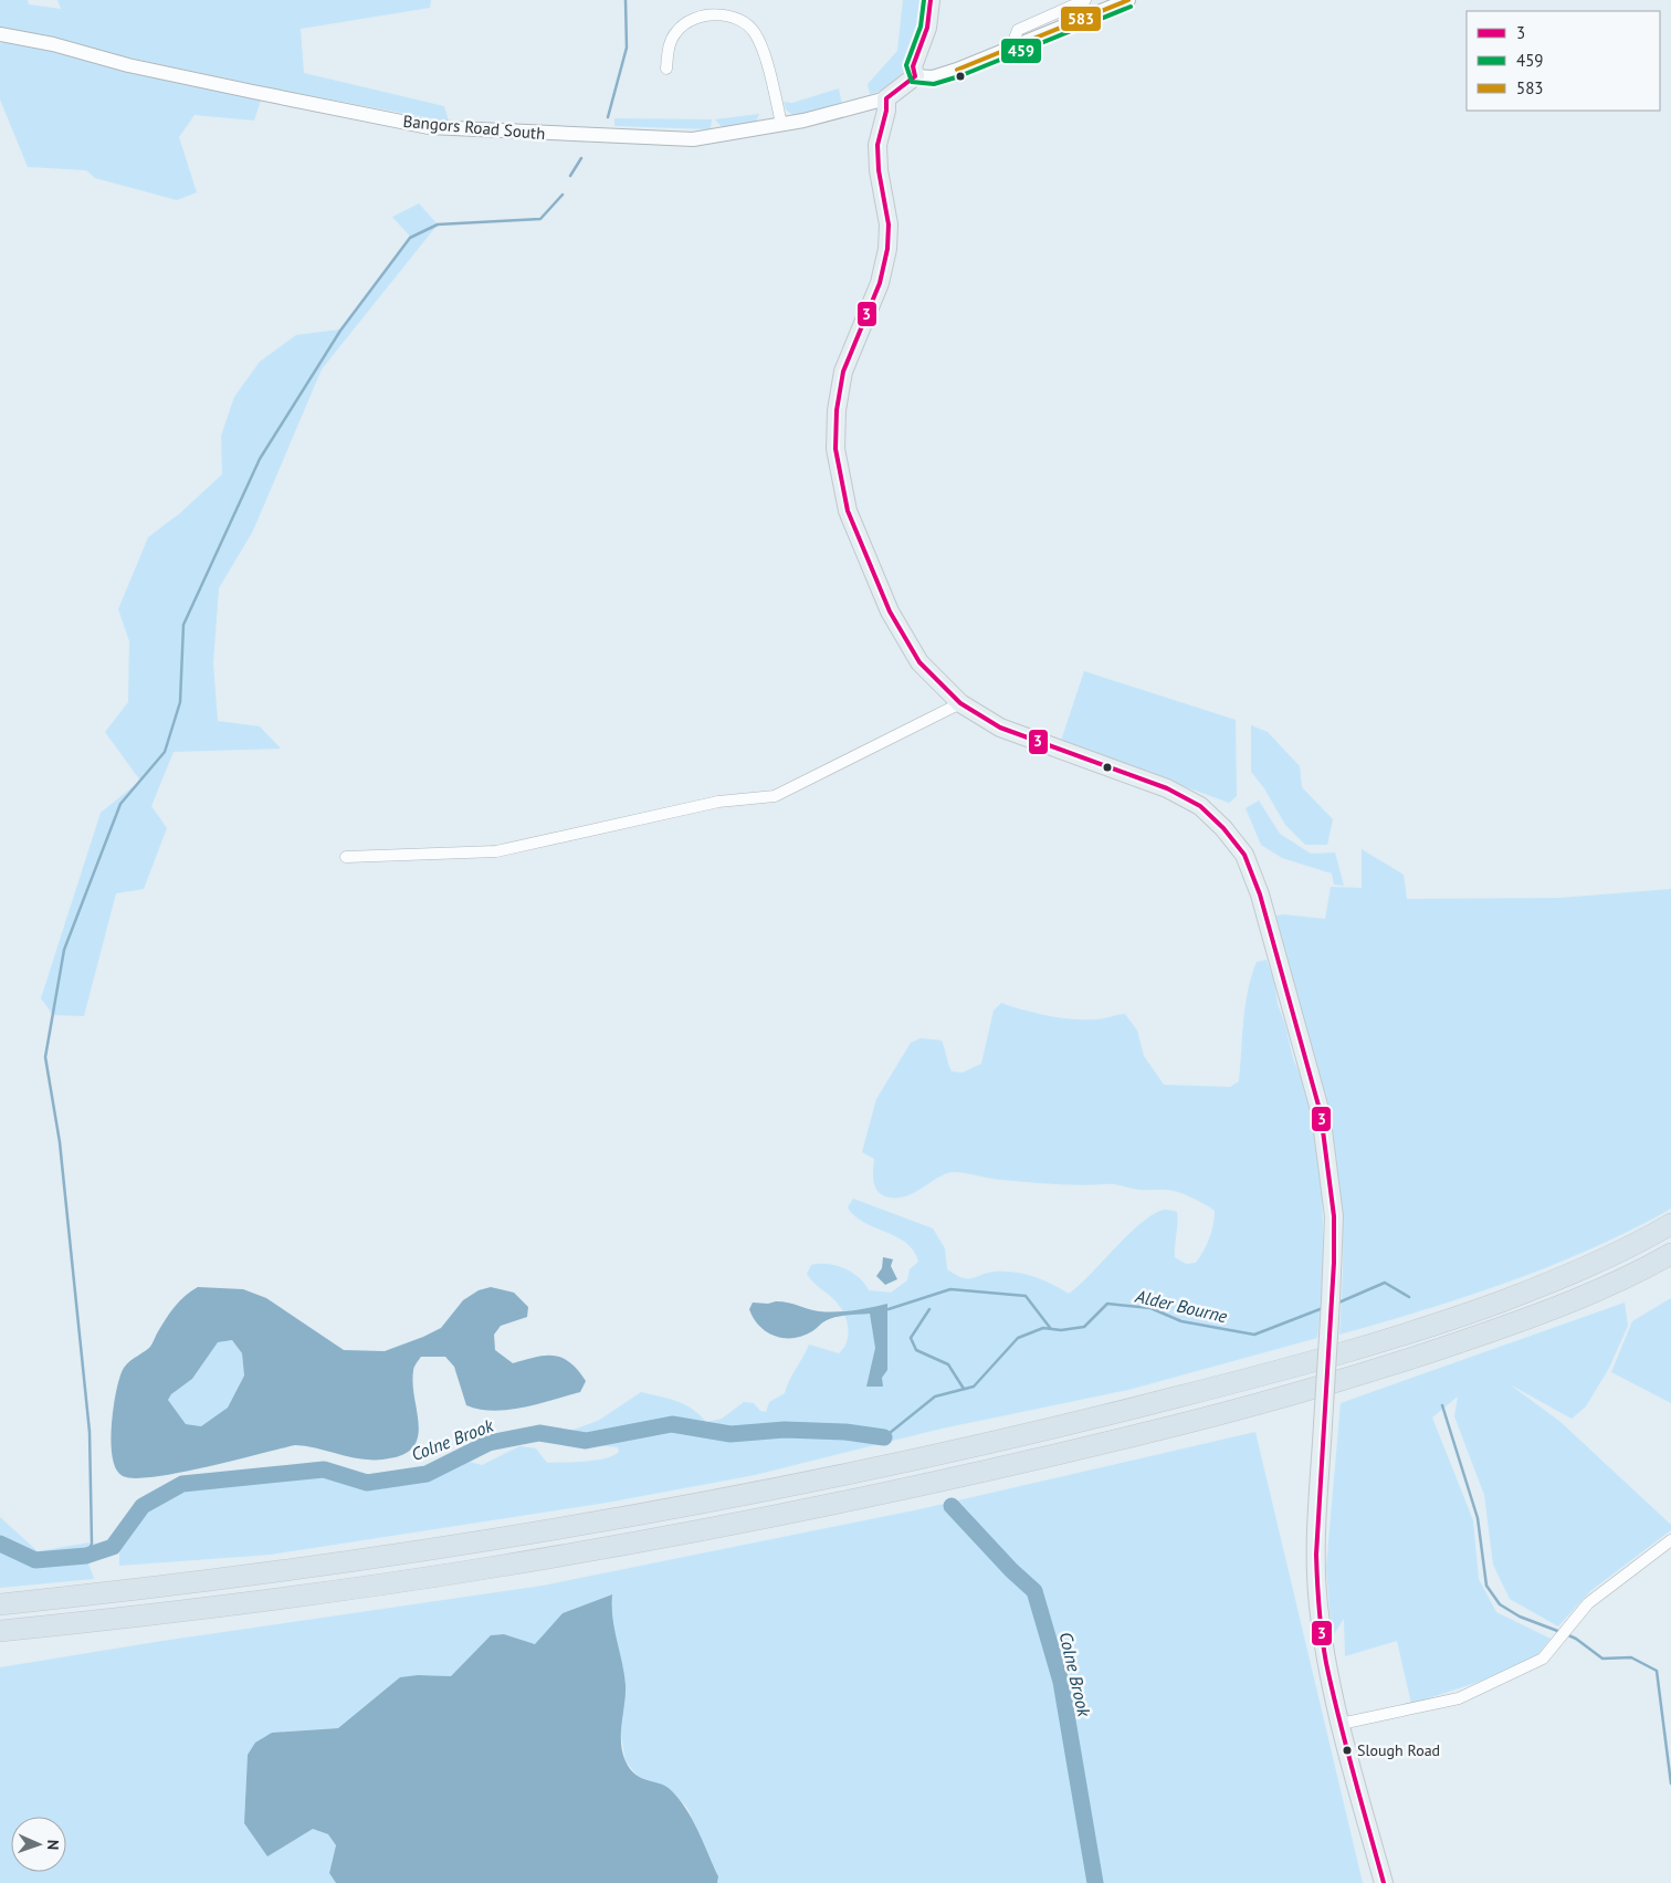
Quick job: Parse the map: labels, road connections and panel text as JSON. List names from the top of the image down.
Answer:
{
  "streets": {
    "street": ["Bangors Road South"]
  },
  "water": ["Alder Bourne", "Colne Brook"],
  "places": ["Slough Road"],
  "lines": ["transit line 3", "transit line 459", "transit line 583"],
  "legend": ["3", "459", "583"],
  "north": "right"
}
